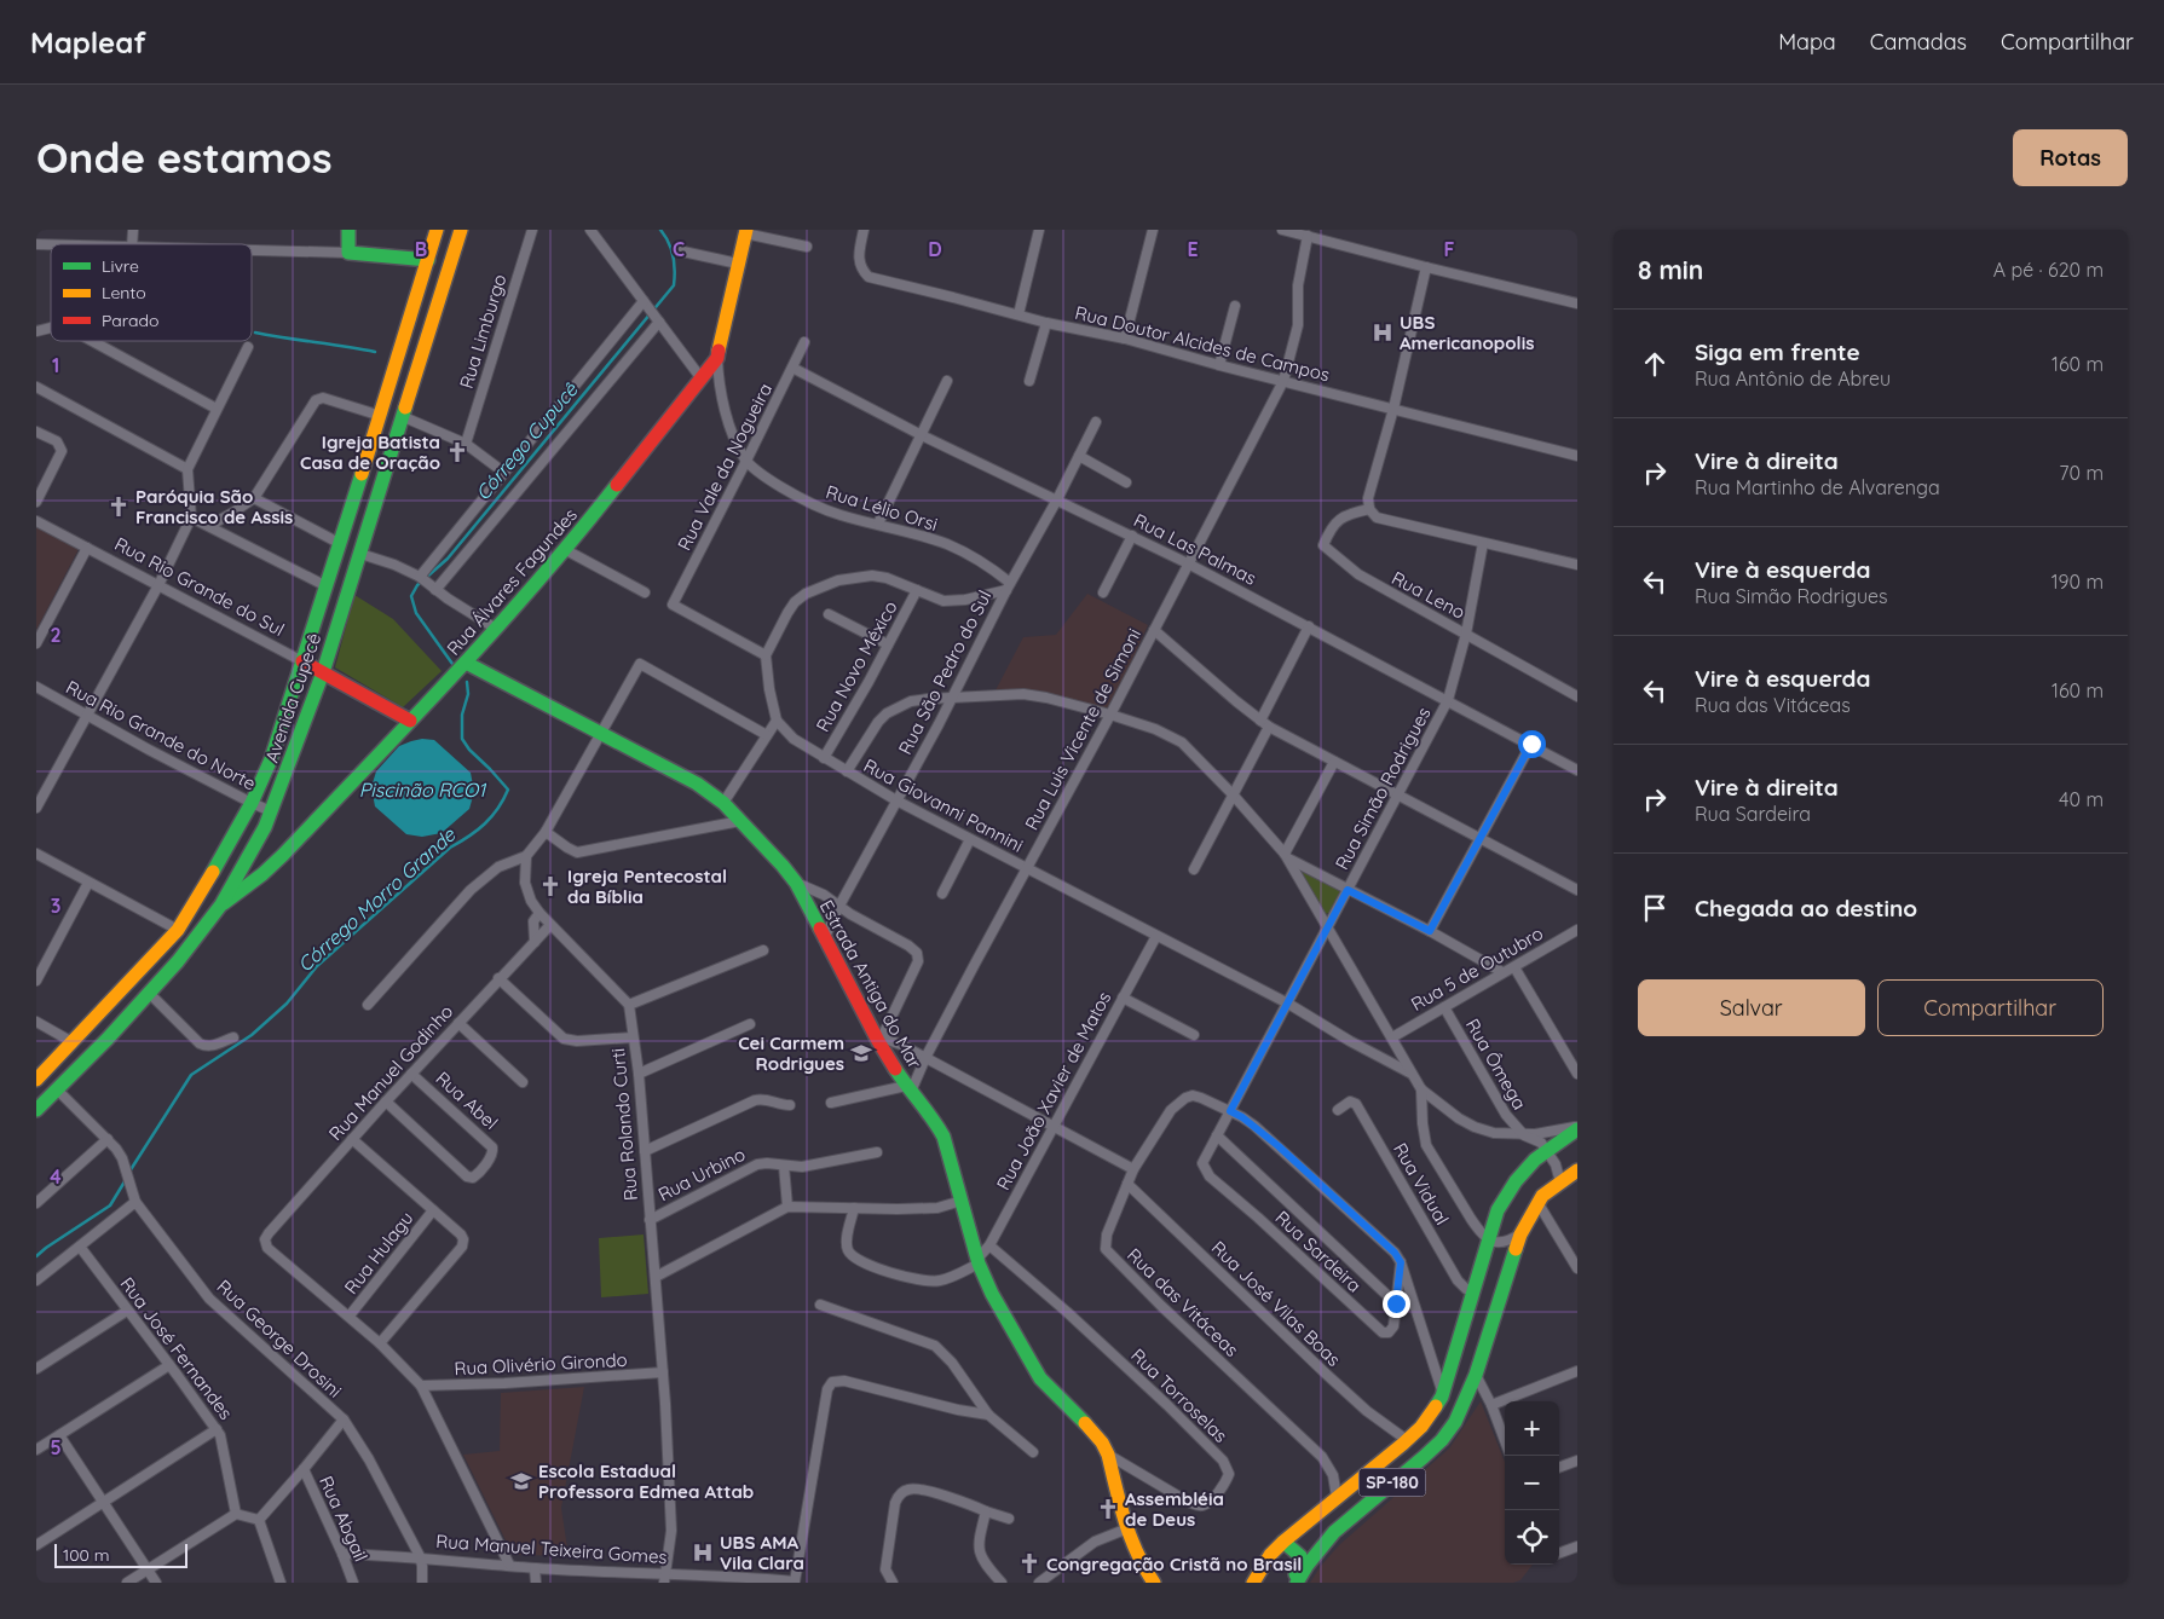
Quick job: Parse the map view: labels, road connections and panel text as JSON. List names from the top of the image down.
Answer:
{
  "streets": {
    "main road": [
      "Rua Álvares Fagundes",
      "Rua Rio Grande do Sul",
      "Avenida Cupecê",
      "Estrada Antiga do Mar",
      "SP-180"
    ],
    "street": [
      "Rua Limburgo",
      "Rua Doutor Alcides de Campos",
      "Rua Vale da Nogueira",
      "Rua Lélio Orsi",
      "Rua Las Palmas",
      "Rua Leno",
      "Rua Novo México",
      "Rua São Pedro do Sul",
      "Rua Luis Vicente de Simoni",
      "Rua Rio Grande do Norte",
      "Rua Simão Rodrigues",
      "Rua Giovanni Pannini",
      "Rua 5 de Outubro",
      "Rua Ômega",
      "Rua Manuel Godinho",
      "Rua João Xavier de Matos",
      "Rua Abel",
      "Rua Rolando Curti",
      "Rua Urbino",
      "Rua Vidual",
      "Rua Sardeira",
      "Rua Hulagu",
      "Rua das Vitáceas",
      "Rua José Vilas Boas",
      "Rua George Drosini",
      "Rua José Fernandes",
      "Rua Olivério Girondo",
      "Rua Torroselas",
      "Rua Abgail",
      "Rua Manuel Teixeira Gomes"
    ]
  },
  "crossings": [
    ["Rua Doutor Alcides de Campos", "Rua Luis Vicente de Simoni"],
    ["Rua Vale da Nogueira", "Rua Lélio Orsi"],
    ["Rua Vale da Nogueira", "Rua Las Palmas"],
    ["Rua Lélio Orsi", "Rua Álvares Fagundes"],
    ["Rua Lélio Orsi", "Rua São Pedro do Sul"],
    ["Rua Las Palmas", "Rua São Pedro do Sul"],
    ["Rua Las Palmas", "Rua Luis Vicente de Simoni"],
    ["Rua Las Palmas", "Rua Simão Rodrigues"],
    ["Rua Álvares Fagundes", "Rua Rio Grande do Sul"],
    ["Rua Álvares Fagundes", "Avenida Cupecê"],
    ["Rua Álvares Fagundes", "Estrada Antiga do Mar"],
    ["Rua Rio Grande do Sul", "Avenida Cupecê"],
    ["Rua Leno", "Rua Simão Rodrigues"],
    ["Rua Novo México", "Rua Giovanni Pannini"],
    ["Rua São Pedro do Sul", "Rua Giovanni Pannini"],
    ["Rua São Pedro do Sul", "Estrada Antiga do Mar"],
    ["Avenida Cupecê", "Rua Rio Grande do Norte"],
    ["Avenida Cupecê", "Rua George Drosini"],
    ["Rua Luis Vicente de Simoni", "Rua Giovanni Pannini"],
    ["Rua Luis Vicente de Simoni", "Estrada Antiga do Mar"],
    ["Rua Simão Rodrigues", "Rua Giovanni Pannini"],
    ["Rua Simão Rodrigues", "Rua Sardeira"],
    ["Rua Simão Rodrigues", "Rua das Vitáceas"],
    ["Rua Giovanni Pannini", "Rua João Xavier de Matos"],
    ["Rua 5 de Outubro", "Rua Ômega"],
    ["Estrada Antiga do Mar", "Rua João Xavier de Matos"],
    ["Estrada Antiga do Mar", "Rua Torroselas"],
    ["Rua Manuel Godinho", "Rua Abel"],
    ["Rua Manuel Godinho", "Rua Hulagu"],
    ["Rua João Xavier de Matos", "Rua Torroselas"],
    ["Rua Rolando Curti", "Rua Urbino"],
    ["Rua Rolando Curti", "Rua Olivério Girondo"],
    ["Rua Rolando Curti", "Rua Manuel Teixeira Gomes"],
    ["Rua Sardeira", "Rua das Vitáceas"],
    ["Rua das Vitáceas", "Rua José Vilas Boas"],
    ["Rua George Drosini", "Rua Abgail"],
    ["Rua Abgail", "Rua Manuel Teixeira Gomes"]
  ],
  "water": ["Córrego Cupucê", "Piscinão RCO1", "Córrego Morro Grande"],
  "places": {
    "hospital": ["UBS Americanopolis", "UBS AMA Vila Clara"],
    "church": [
      "Igreja Batista Casa de Oração",
      "Paróquia São Francisco de Assis",
      "Igreja Pentecostal da Bíblia",
      "Assembléia de Deus",
      "Congregação Cristã no Brasil"
    ],
    "school or university": ["Cei Carmem Rodrigues", "Escola Estadual Professora Edmea Attab"]
  },
  "legend": ["Livre", "Lento", "Parado"],
  "scale_bar": "100 m",
  "page": {
    "header": "Mapleaf",
    "nav": ["Mapa", "Camadas", "Compartilhar"],
    "buttons": [
      "Rotas",
      ["Salvar", "Compartilhar"]
    ],
    "title": "Onde estamos",
    "heading": ["8 min", "A pé · 620 m"],
    "list": [
      ["Siga em frente", "Rua Antônio de Abreu", "160 m"],
      ["Vire à direita", "Rua Martinho de Alvarenga", "70 m"],
      ["Vire à esquerda", "Rua Simão Rodrigues", "190 m"],
      ["Vire à esquerda", "Rua das Vitáceas", "160 m"],
      ["Vire à direita", "Rua Sardeira", "40 m"],
      "Chegada ao destino"
    ],
    "map_buttons": ["+", "−"],
    "scale": "100 m"
  },
  "grid": {
    "columns": [
      "B",
      "C",
      "D",
      "E",
      "F"
    ],
    "rows": [
      "1",
      "2",
      "3",
      "4",
      "5"
    ]
  }
}
